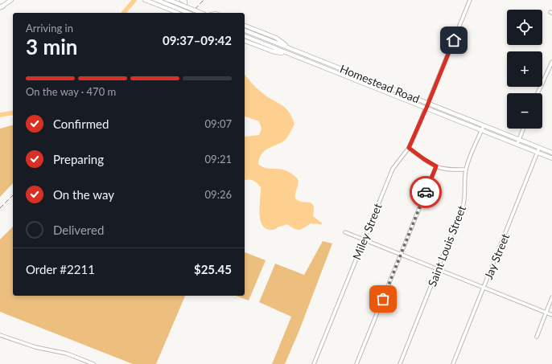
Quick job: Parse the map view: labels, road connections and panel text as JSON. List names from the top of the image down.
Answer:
{
  "streets": {
    "main road": ["Homestead Road"],
    "street": ["Miley Street", "Saint Louis Street", "Jay Street"]
  },
  "crossings": [
    ["Homestead Road", "Miley Street"],
    ["Homestead Road", "Saint Louis Street"],
    ["Homestead Road", "Jay Street"]
  ],
  "page": {
    "map_buttons": ["+", "−"],
    "heading": ["3 min", "Arriving in", "09:37–09:42"],
    "panel": ["Order #2211", "$25.45"],
    "bar": "On the way · 470 m",
    "list": [
      ["Confirmed", "09:07"],
      ["Preparing", "09:21"],
      ["On the way", "09:26"],
      "Delivered"
    ]
  }
}
